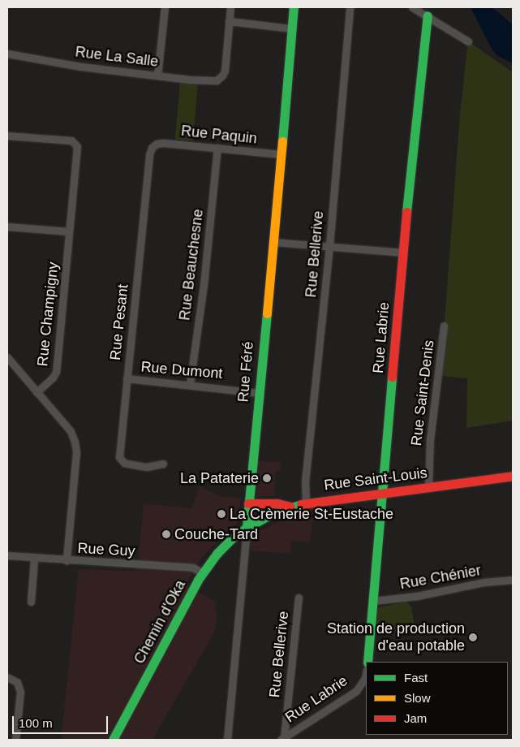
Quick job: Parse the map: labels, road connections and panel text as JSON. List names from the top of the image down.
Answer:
{
  "streets": {
    "street": [
      "Rue La Salle",
      "Rue Paquin",
      "Rue Bellerive",
      "Rue Beauchesne",
      "Rue Champigny",
      "Rue Pesant",
      "Rue Labrie",
      "Rue Dumont",
      "Rue Féré",
      "Rue Saint-Denis",
      "Rue Saint-Louis",
      "Rue Guy",
      "Rue Chénier",
      "Chemin d'Oka"
    ]
  },
  "crossings": [
    ["Rue Paquin", "Rue Beauchesne"],
    ["Rue Paquin", "Rue Pesant"],
    ["Rue Paquin", "Rue Féré"],
    ["Rue Bellerive", "Rue Labrie"],
    ["Rue Bellerive", "Rue Saint-Louis"],
    ["Rue Beauchesne", "Rue Dumont"],
    ["Rue Pesant", "Rue Dumont"],
    ["Rue Labrie", "Rue Saint-Louis"],
    ["Rue Labrie", "Rue Chénier"],
    ["Rue Dumont", "Rue Féré"],
    ["Rue Féré", "Rue Saint-Louis"],
    ["Rue Féré", "Chemin d'Oka"],
    ["Rue Saint-Denis", "Rue Saint-Louis"],
    ["Rue Saint-Louis", "Chemin d'Oka"],
    ["Rue Guy", "Chemin d'Oka"]
  ],
  "places": [
    "La Pataterie",
    "La Crèmerie St-Eustache",
    "Couche-Tard",
    "Station de production d'eau potable"
  ],
  "legend": ["Fast", "Slow", "Jam"],
  "scale_bar": "100 m"
}
